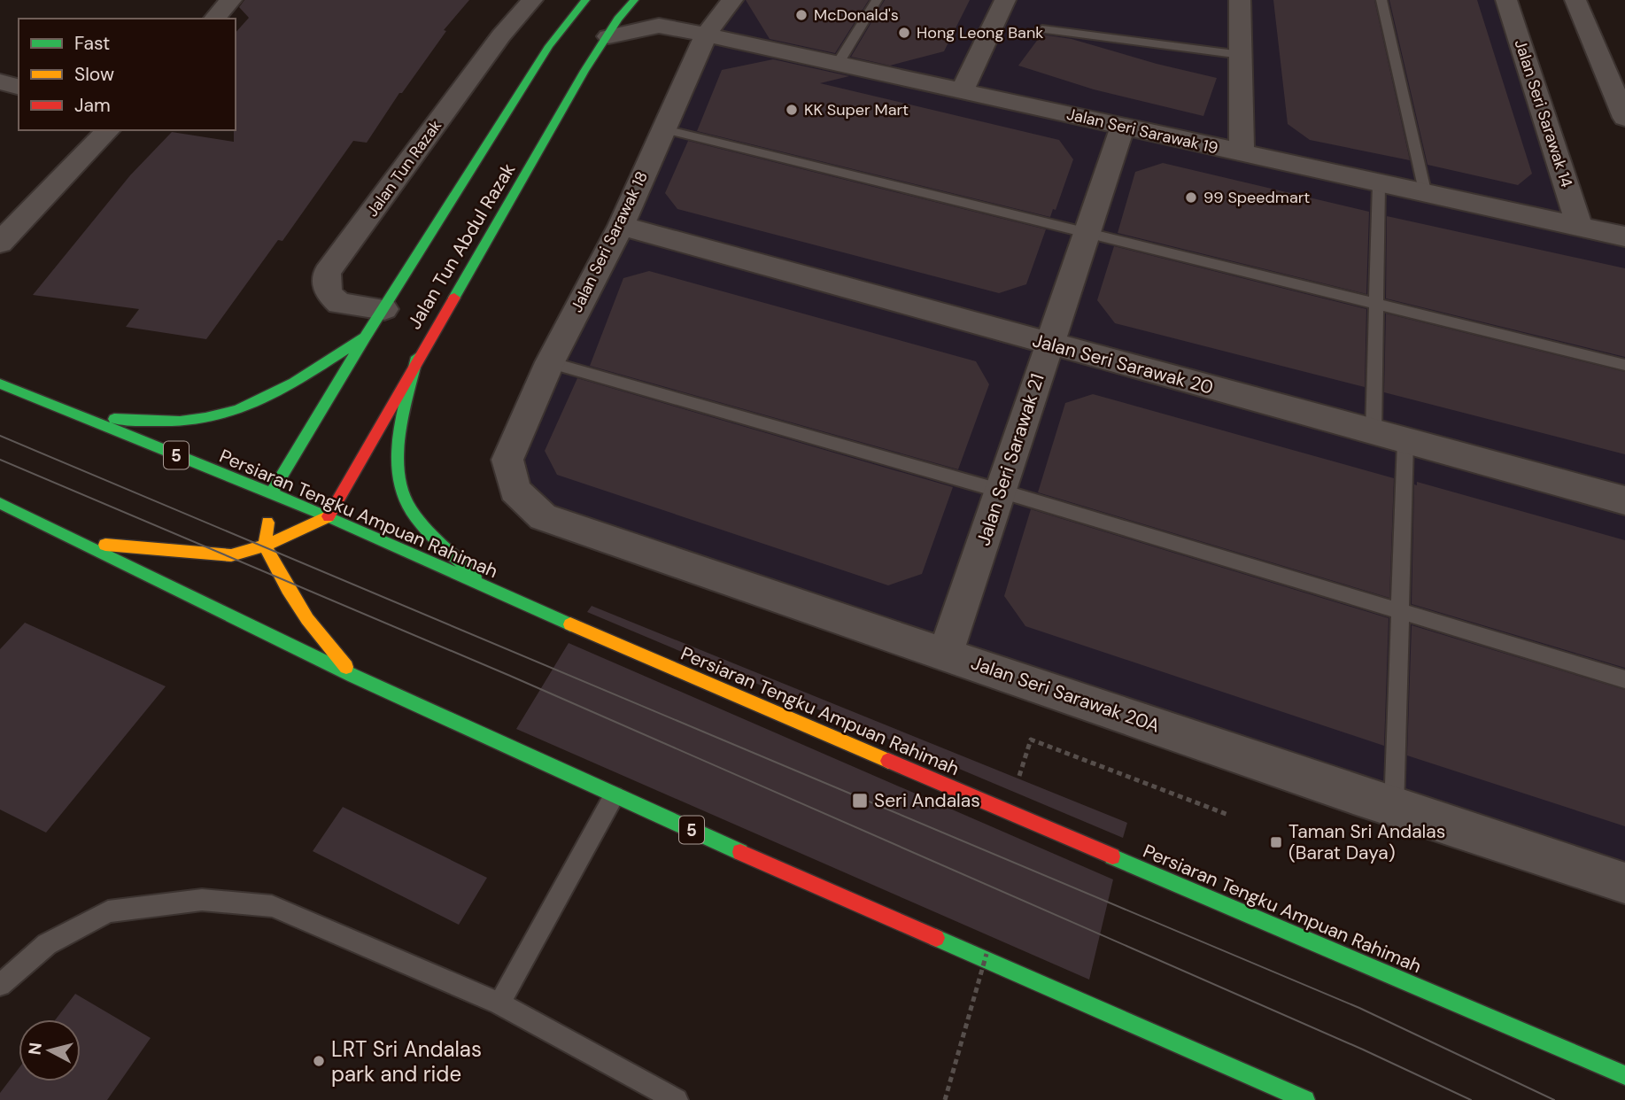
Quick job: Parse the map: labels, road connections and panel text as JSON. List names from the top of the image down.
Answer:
{
  "streets": {
    "main road": ["Jalan Tun Abdul Razak", "5", "Persiaran Tengku Ampuan Rahimah"],
    "street": [
      "Jalan Seri Sarawak 14",
      "Jalan Seri Sarawak 19",
      "Jalan Tun Razak",
      "Jalan Seri Sarawak 18",
      "Jalan Seri Sarawak 20",
      "Jalan Seri Sarawak 21",
      "Jalan Seri Sarawak 20A"
    ]
  },
  "crossings": [
    ["Jalan Seri Sarawak 14", "Jalan Seri Sarawak 19"],
    ["Jalan Seri Sarawak 19", "Jalan Seri Sarawak 18"],
    ["Jalan Seri Sarawak 19", "Jalan Tun Abdul Razak"],
    ["Jalan Seri Sarawak 19", "Jalan Seri Sarawak 21"],
    ["Jalan Tun Razak", "Jalan Tun Abdul Razak"],
    ["Jalan Seri Sarawak 18", "Jalan Seri Sarawak 20"],
    ["Jalan Seri Sarawak 18", "Jalan Seri Sarawak 20A"],
    ["Jalan Tun Abdul Razak", "Persiaran Tengku Ampuan Rahimah"],
    ["Jalan Seri Sarawak 20", "Jalan Seri Sarawak 21"],
    ["Jalan Seri Sarawak 21", "Jalan Seri Sarawak 20A"]
  ],
  "places": {
    "other": [
      "McDonald's",
      "Hong Leong Bank",
      "KK Super Mart",
      "99 Speedmart",
      "LRT Sri Andalas park and ride"
    ],
    "transit": ["Seri Andalas", "Taman Sri Andalas (Barat Daya)"]
  },
  "legend": ["Fast", "Slow", "Jam"],
  "north": "left"
}
